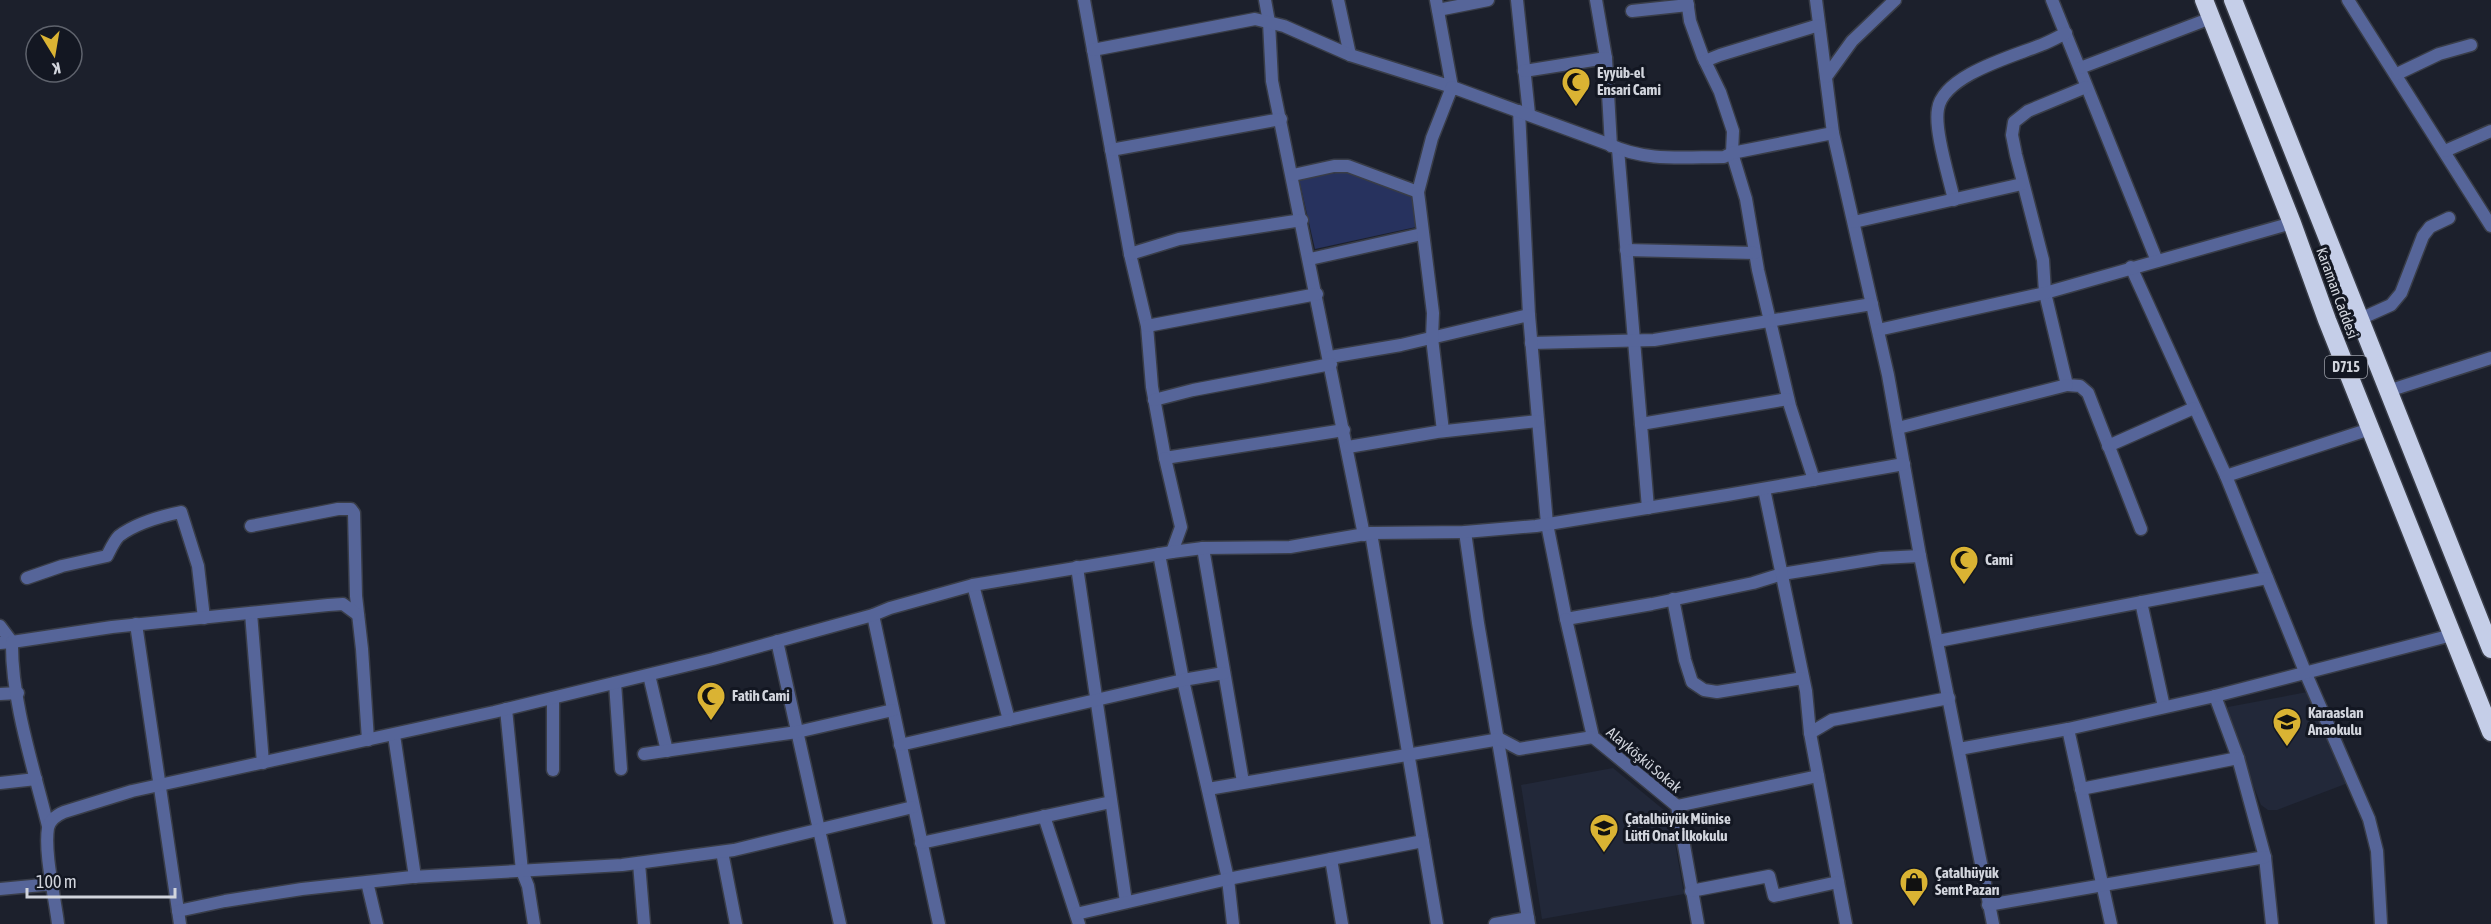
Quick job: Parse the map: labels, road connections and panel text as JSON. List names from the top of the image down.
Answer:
{
  "streets": {
    "highway": ["Karaman Caddesi", "D715"],
    "street": ["Alayköşkü Sokak"]
  },
  "places": {
    "mosque": ["Eyyüb-el Ensari Cami", "Cami", "Fatih Cami"],
    "school or university": ["Karaaslan Anaokulu", "Çatalhüyük Münise Lütfi Onat İlkokulu"],
    "shop": ["Çatalhüyük Semt Pazarı"]
  },
  "scale_bar": "100 m",
  "north": "bottom"
}
